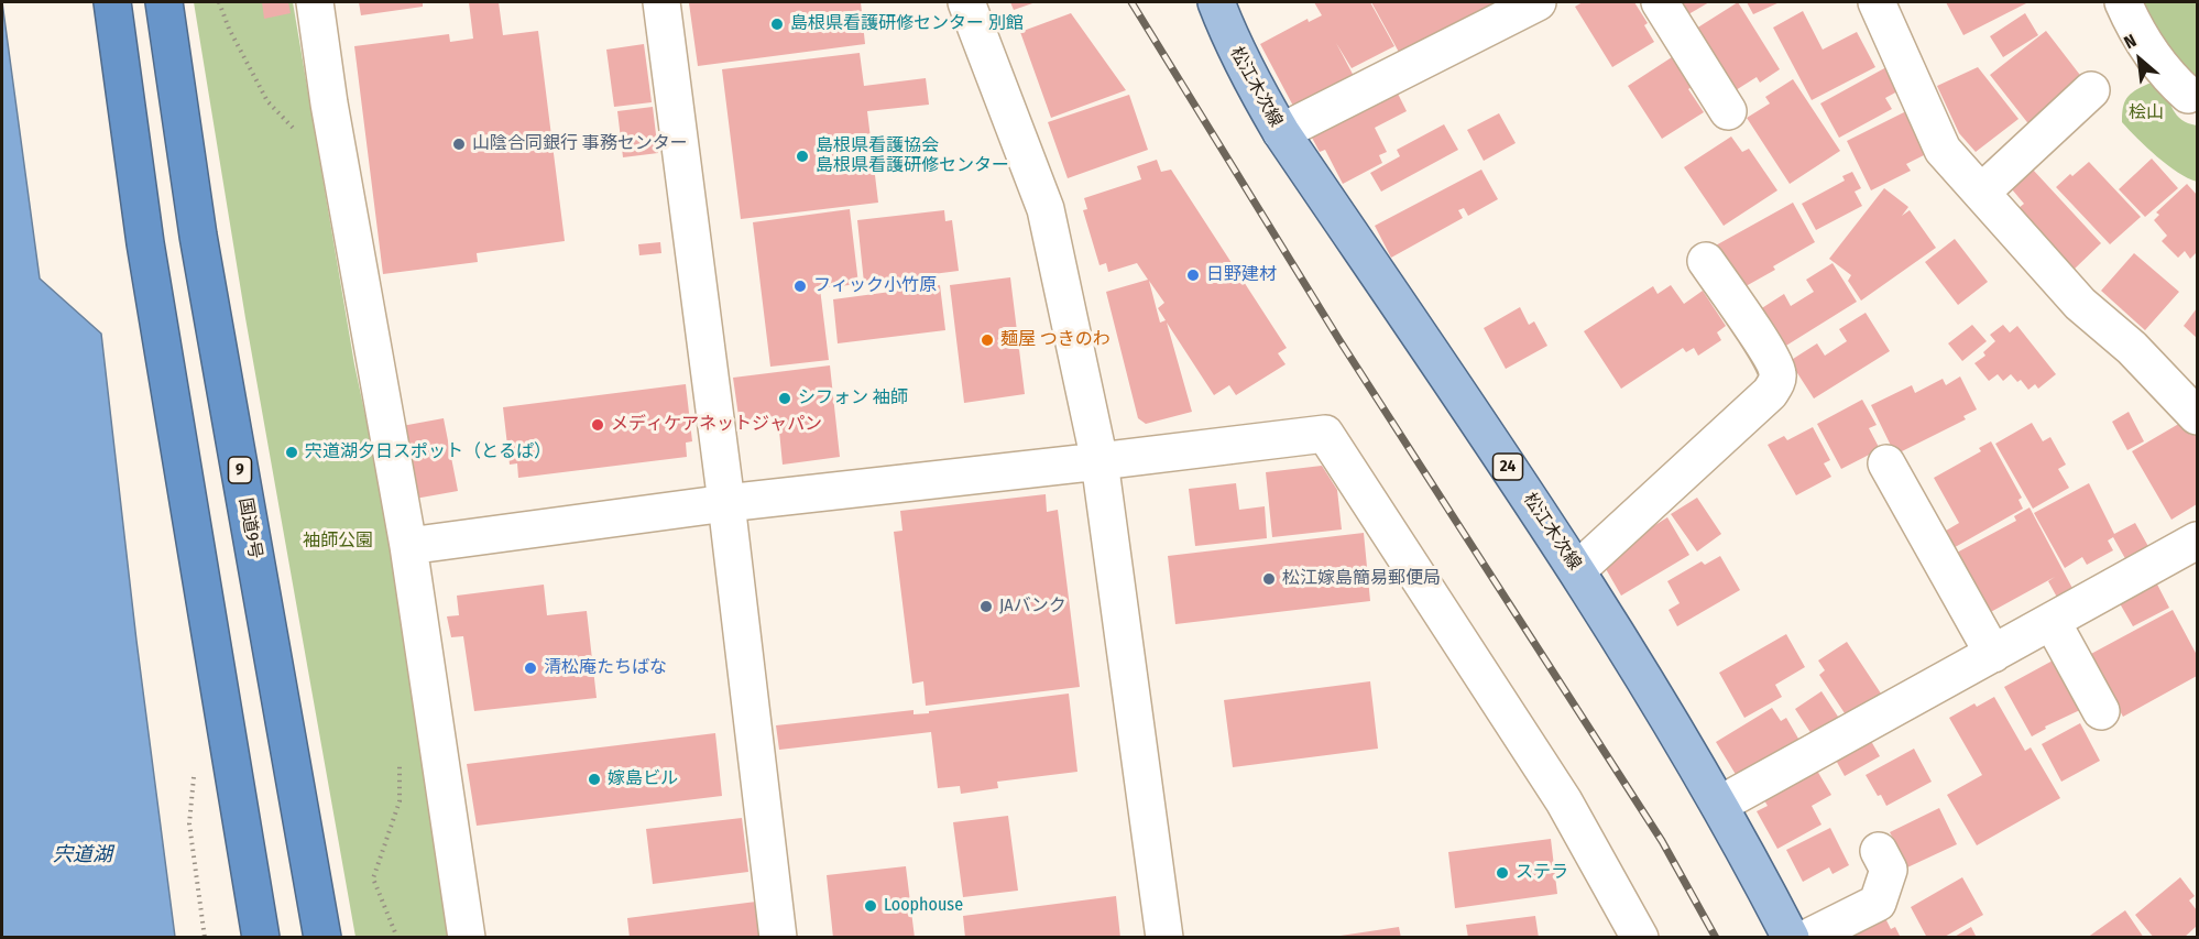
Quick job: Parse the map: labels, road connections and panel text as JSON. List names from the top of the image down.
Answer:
{
  "streets": {
    "highway": ["9", "国道9号"],
    "main road": ["松江木次線", "24"]
  },
  "water": ["宍道湖"],
  "parks": ["桧山", "袖師公園"],
  "places": [
    "島根県看護研修センター 別館",
    "山陰合同銀行 事務センター",
    "島根県看護協会 島根県看護研修センター",
    "日野建材",
    "フィック小竹原",
    "麺屋 つきのわ",
    "シフォン 袖師",
    "メディケアネットジャパン",
    "宍道湖夕日スポット（とるぱ）",
    "松江嫁島簡易郵便局",
    "JAバンク",
    "清松庵たちばな",
    "嫁島ビル",
    "ステラ",
    "Loophouse"
  ],
  "north": "top left"
}
